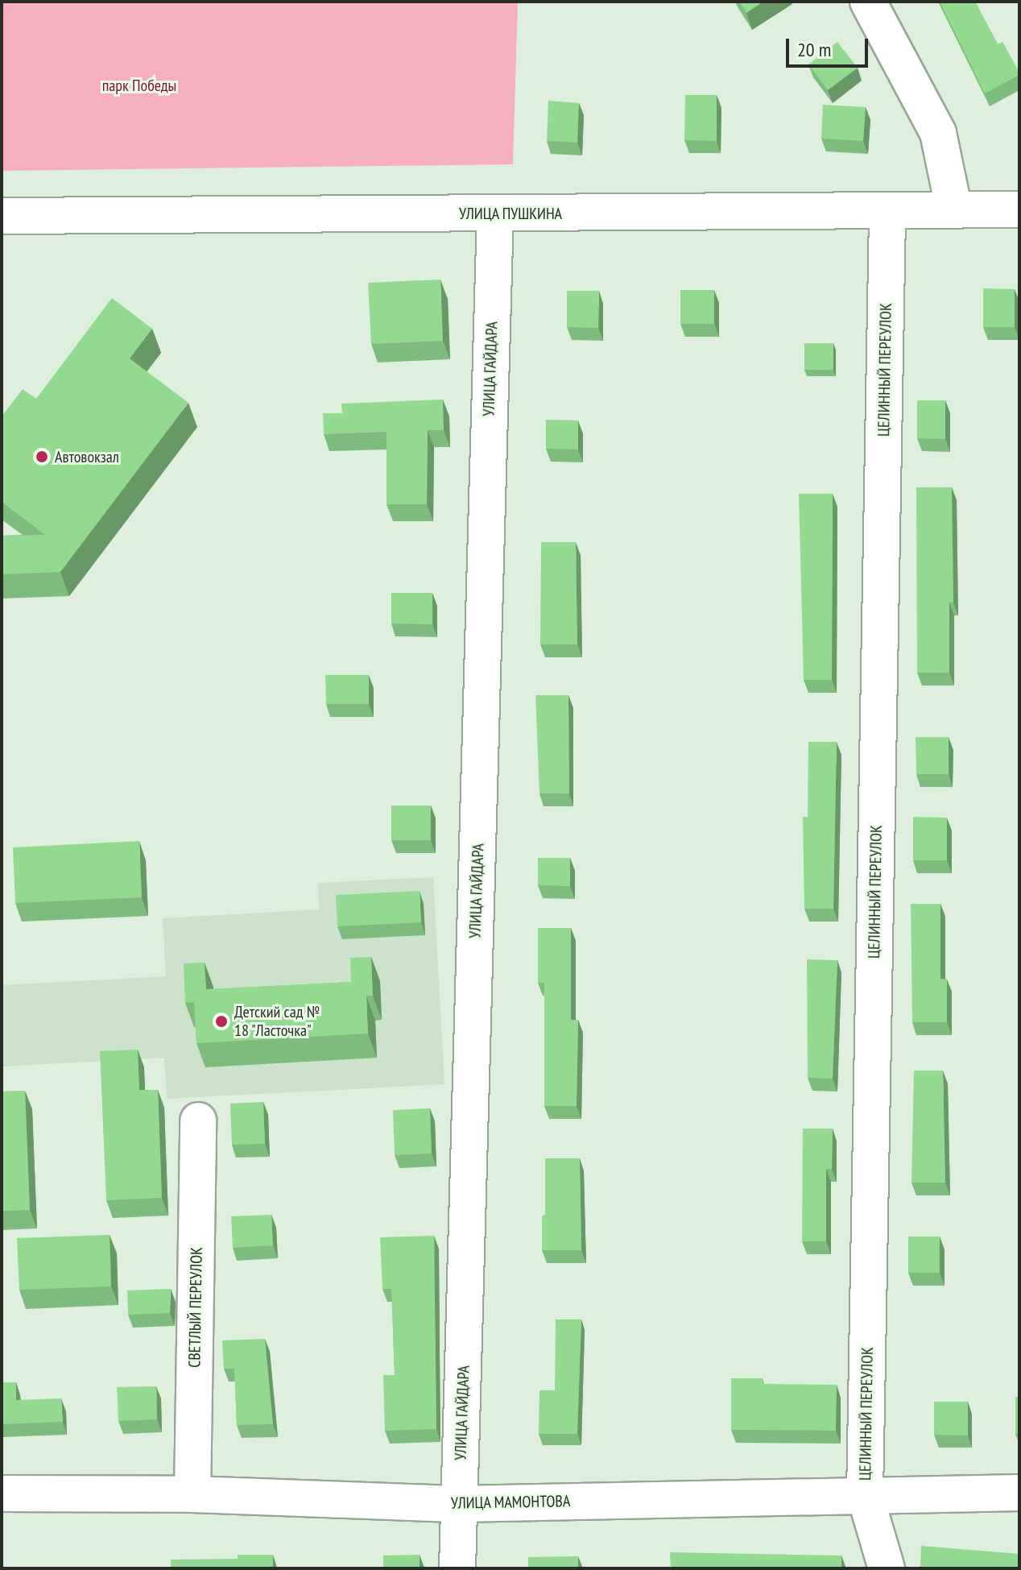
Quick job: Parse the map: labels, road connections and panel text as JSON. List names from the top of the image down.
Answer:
{
  "streets": {
    "street": [
      "УЛИЦА ПУШКИНА",
      "УЛИЦА ГАЙДАРА",
      "ЦЕЛИННЫЙ ПЕРЕУЛОК",
      "СВЕТЛЫЙ ПЕРЕУЛОК",
      "УЛИЦА МАМОНТОВА"
    ]
  },
  "crossings": [
    ["УЛИЦА ПУШКИНА", "УЛИЦА ГАЙДАРА"],
    ["УЛИЦА ПУШКИНА", "ЦЕЛИННЫЙ ПЕРЕУЛОК"],
    ["УЛИЦА ГАЙДАРА", "УЛИЦА МАМОНТОВА"],
    ["ЦЕЛИННЫЙ ПЕРЕУЛОК", "УЛИЦА МАМОНТОВА"],
    ["СВЕТЛЫЙ ПЕРЕУЛОК", "УЛИЦА МАМОНТОВА"]
  ],
  "parks": ["парк Победы"],
  "places": ["Автовокзал", "Детский сад № 18 \"Ласточка\""],
  "scale_bar": "20 m"
}
